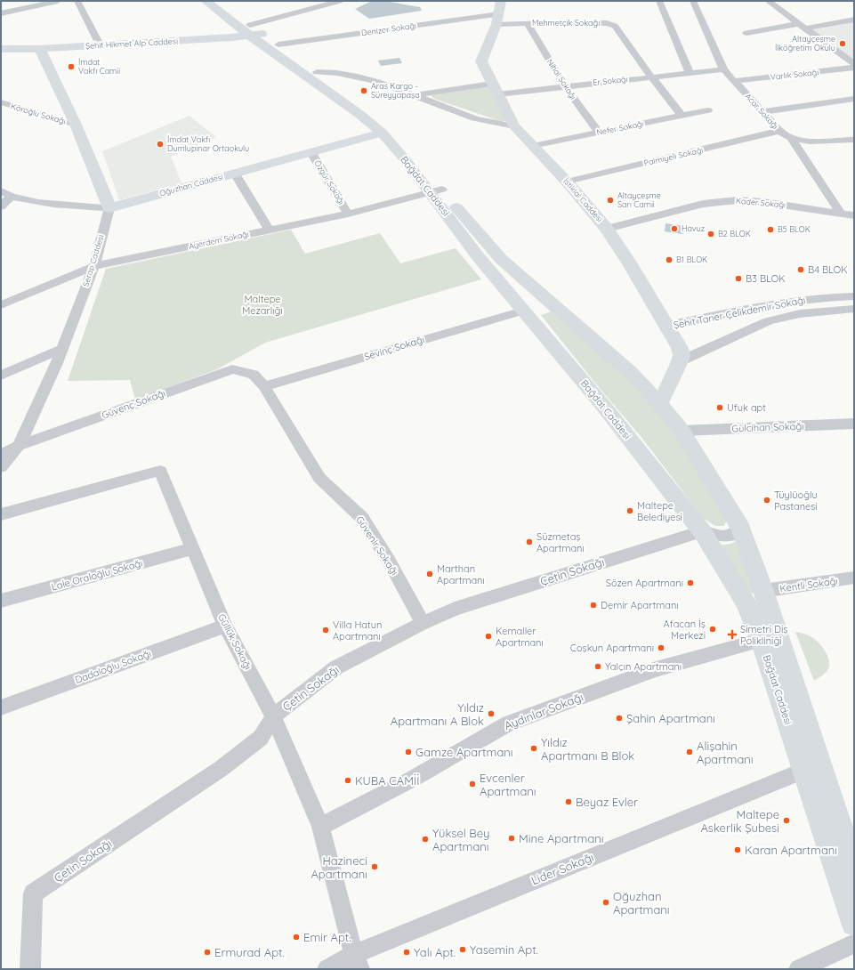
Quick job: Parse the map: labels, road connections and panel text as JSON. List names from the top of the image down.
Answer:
{
  "streets": {
    "main road": [
      "Şehit Hikmet Alp Caddesi",
      "Oğuzhan Caddesi",
      "Bağdat Caddesi",
      "İstiklal Caddesi"
    ],
    "street": [
      "Mehmetçik Sokağı",
      "Denizer Sokağı",
      "Varlık Sokağı",
      "Nihal Sokağı",
      "Er Sokağı",
      "Acar Sokağı",
      "Köroğlu Sokağı",
      "Nefer Sokağı",
      "Palmiyeli Sokağı",
      "Özgür Sokağı",
      "Kader Sokağı",
      "Ayerdem Sokağı",
      "Serap Caddesi",
      "Şehit Taner Çelikdemir Sokağı",
      "Sevinç Sokağı",
      "Güvenç Sokağı",
      "Gülcihan Sokağı",
      "Güvenir Sokağı",
      "Çetin Sokağı",
      "Lale Oraloğlu Sokağı",
      "Kentli Sokağı",
      "Güllük Sokağı",
      "Dadaloğlu Sokağı",
      "Aydınlar Sokağı",
      "Lider Sokağı"
    ]
  },
  "crossings": [
    ["Mehmetçik Sokağı", "Denizer Sokağı"],
    ["Mehmetçik Sokağı", "Nihal Sokağı"],
    ["Mehmetçik Sokağı", "Er Sokağı"],
    ["Mehmetçik Sokağı", "İstiklal Caddesi"],
    ["Denizer Sokağı", "Bağdat Caddesi"],
    ["Denizer Sokağı", "İstiklal Caddesi"],
    ["Şehit Hikmet Alp Caddesi", "Bağdat Caddesi"],
    ["Varlık Sokağı", "Acar Sokağı"],
    ["Nihal Sokağı", "Er Sokağı"],
    ["Nihal Sokağı", "Nefer Sokağı"],
    ["Er Sokağı", "Acar Sokağı"],
    ["Er Sokağı", "İstiklal Caddesi"],
    ["Acar Sokağı", "Palmiyeli Sokağı"],
    ["Acar Sokağı", "Kader Sokağı"],
    ["Nefer Sokağı", "İstiklal Caddesi"],
    ["Palmiyeli Sokağı", "İstiklal Caddesi"],
    ["Özgür Sokağı", "Oğuzhan Caddesi"],
    ["Özgür Sokağı", "Ayerdem Sokağı"],
    ["Oğuzhan Caddesi", "Bağdat Caddesi"],
    ["Oğuzhan Caddesi", "Serap Caddesi"],
    ["Bağdat Caddesi", "Ayerdem Sokağı"],
    ["Bağdat Caddesi", "Sevinç Sokağı"],
    ["Bağdat Caddesi", "Gülcihan Sokağı"],
    ["Bağdat Caddesi", "Çetin Sokağı"],
    ["Bağdat Caddesi", "Kentli Sokağı"],
    ["Bağdat Caddesi", "Aydınlar Sokağı"],
    ["Bağdat Caddesi", "Lider Sokağı"],
    ["İstiklal Caddesi", "Kader Sokağı"],
    ["İstiklal Caddesi", "Şehit Taner Çelikdemir Sokağı"],
    ["Ayerdem Sokağı", "Serap Caddesi"],
    ["Serap Caddesi", "Güvenç Sokağı"],
    ["Sevinç Sokağı", "Güvenç Sokağı"],
    ["Sevinç Sokağı", "Güvenir Sokağı"],
    ["Güvenç Sokağı", "Güvenir Sokağı"],
    ["Güvenir Sokağı", "Çetin Sokağı"],
    ["Çetin Sokağı", "Güllük Sokağı"],
    ["Lale Oraloğlu Sokağı", "Güllük Sokağı"],
    ["Güllük Sokağı", "Dadaloğlu Sokağı"],
    ["Güllük Sokağı", "Aydınlar Sokağı"],
    ["Güllük Sokağı", "Lider Sokağı"]
  ],
  "parks": ["Maltepe Mezarlığı"],
  "places": {
    "other": [
      "Altayçeşme İlköğretim Okulu",
      "İmdat Vakfı Camii",
      "Aras Kargo - Süreyyapaşa",
      "İmdat Vakfı Dumlupınar Ortaokulu",
      "Altayçeşme Sarı Camii",
      "Havuz",
      "B5 BLOK",
      "B2 BLOK",
      "B1 BLOK",
      "B4 BLOK",
      "B3 BLOK",
      "Ufuk apt",
      "Tüylüoğlu Pastanesi",
      "Maltepe Belediyesi",
      "Süzmetaş Apartmanı",
      "Marthan Apartmanı",
      "Sözen Apartmanı",
      "Demir Apartmanı",
      "Afacan İş Merkezi",
      "Villa Hatun Apartmanı",
      "Kemaller Apartmanı",
      "Coşkun Apartmanı",
      "Yalçın Apartmanı",
      "Yıldız Apartmanı A Blok",
      "Şahin Apartmanı",
      "Yıldız Apartmanı B Blok",
      "Gamze Apartmanı",
      "Alişahin Apartmanı",
      "KUBA CAMİİ",
      "Evcenler Apartmanı",
      "Beyaz Evler",
      "Maltepe Askerlik Şubesi",
      "Mine Apartmanı",
      "Yüksel Bey Apartmanı",
      "Karan Apartmanı",
      "Hazineci Apartmanı",
      "Oğuzhan Apartmanı",
      "Emir Apt.",
      "Yasemin Apt.",
      "Ermurad Apt.",
      "Yalı Apt."
    ],
    "health": ["Simetri Diş Polikliniği"]
  }
}
